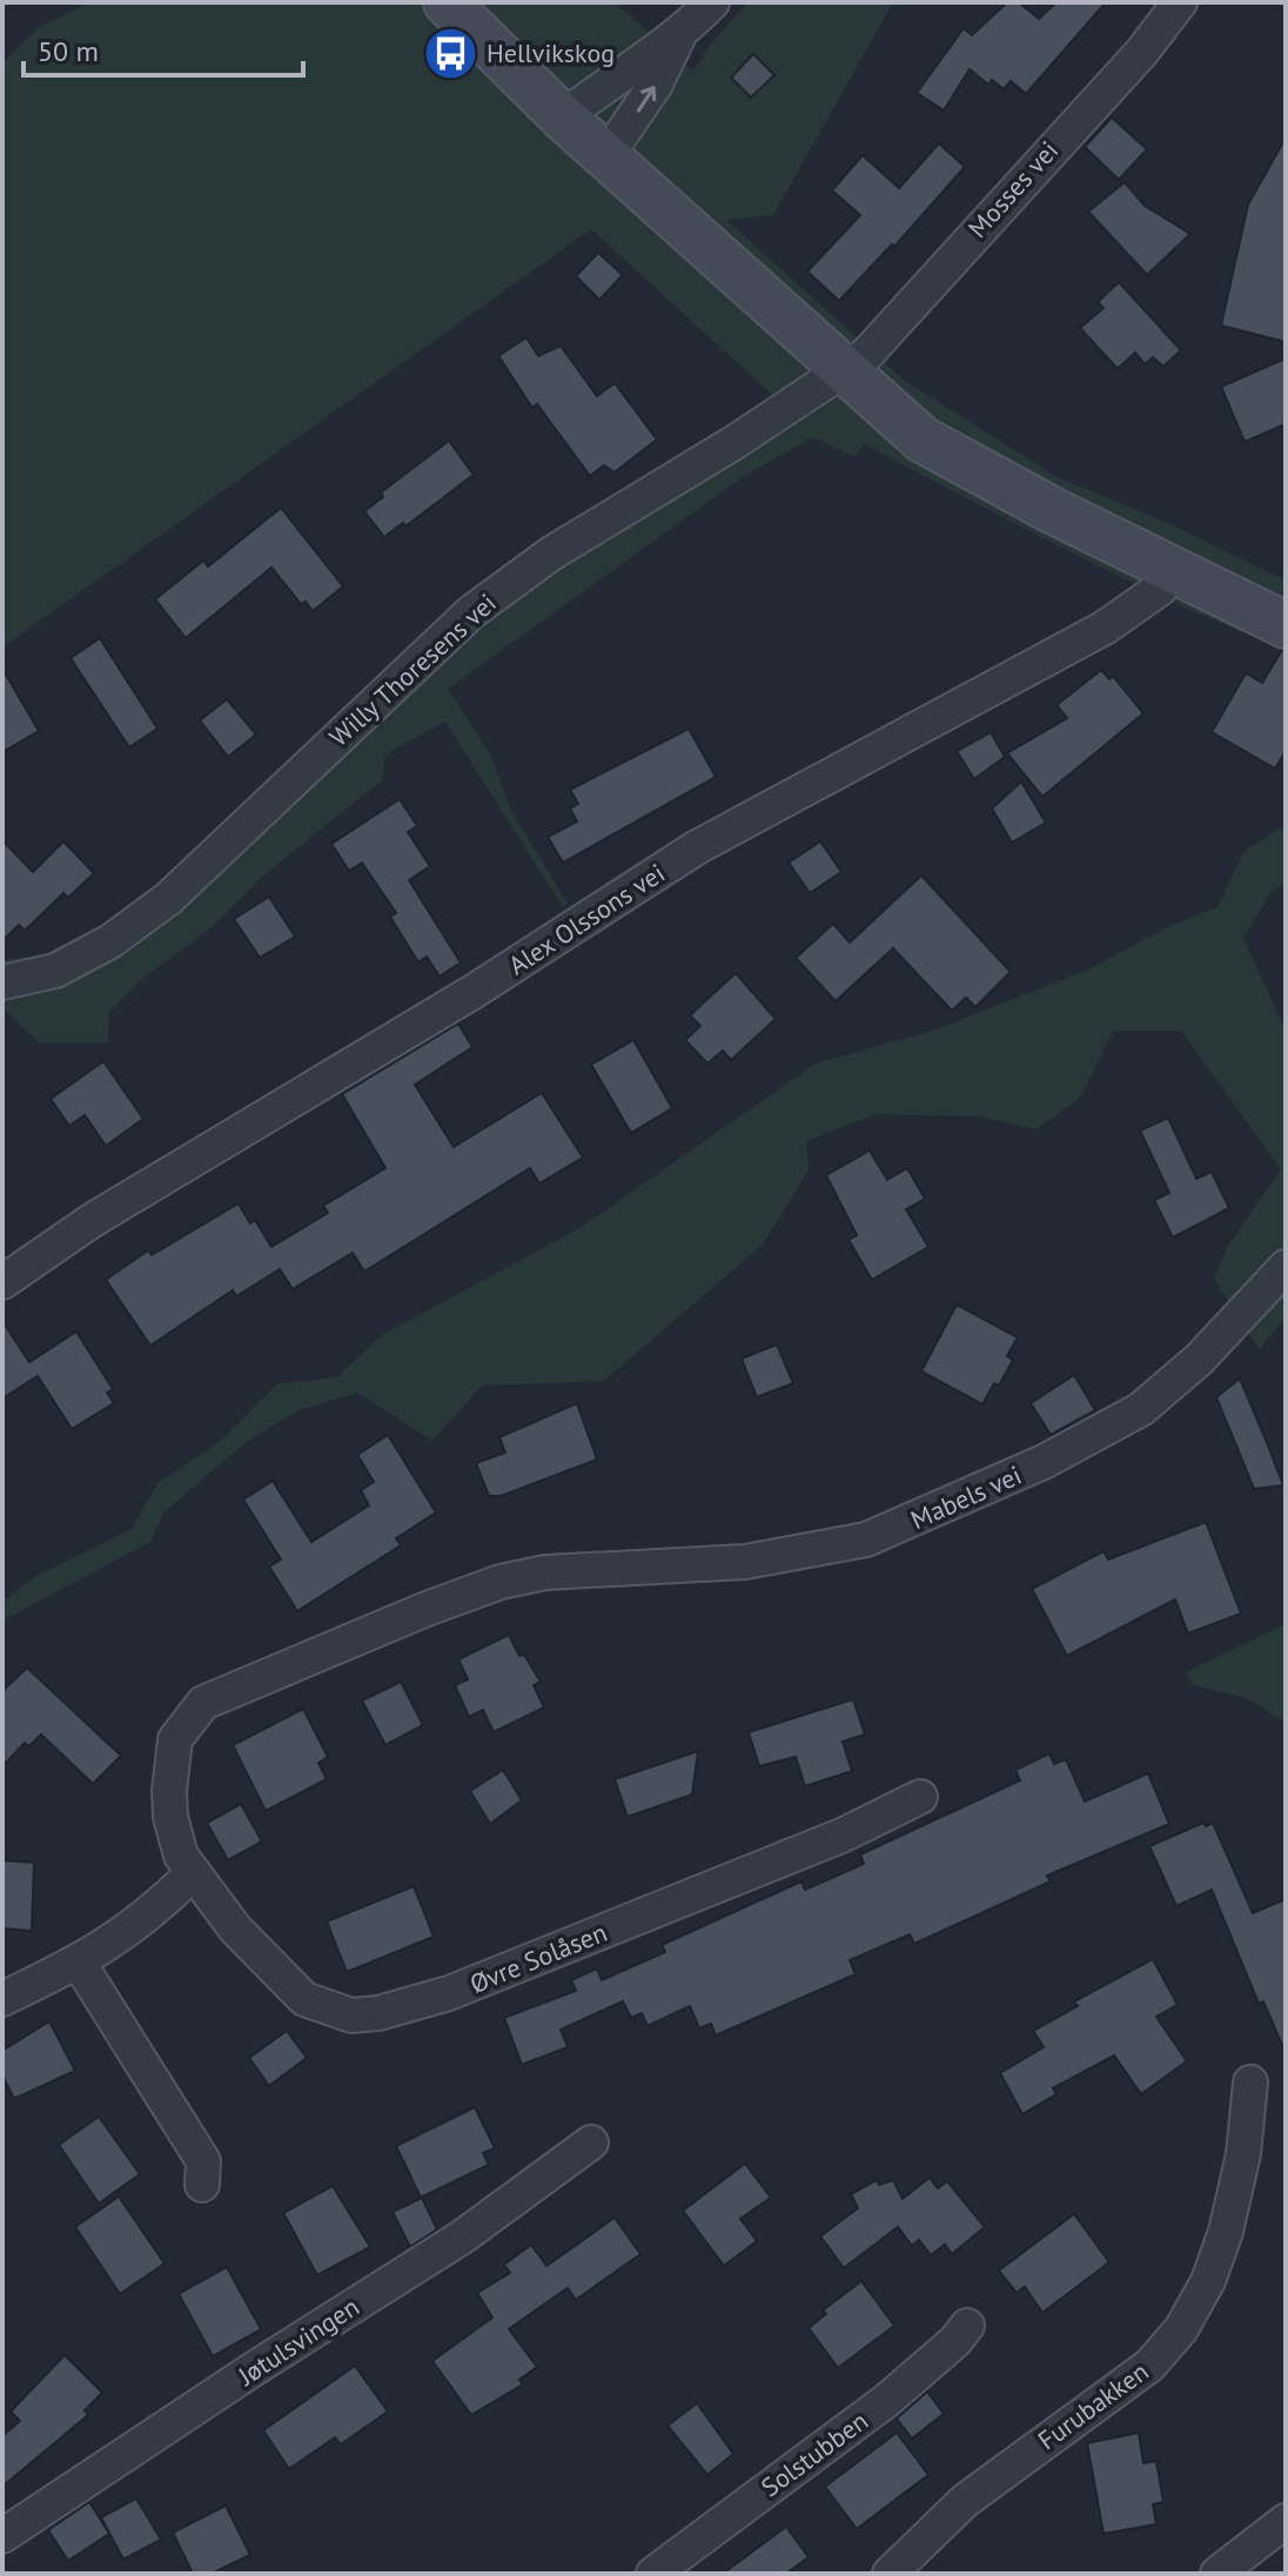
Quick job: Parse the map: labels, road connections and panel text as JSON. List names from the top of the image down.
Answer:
{
  "streets": {
    "street": [
      "Mosses vei",
      "Willy Thoresens vei",
      "Alex Olssons vei",
      "Mabels vei",
      "Øvre Solåsen",
      "Jøtulsvingen",
      "Furubakken",
      "Solstubben"
    ]
  },
  "crossings": [
    ["Mosses vei", "Willy Thoresens vei"],
    ["Mabels vei", "Øvre Solåsen"]
  ],
  "places": {
    "bus stop": ["Hellvikskog"]
  },
  "scale_bar": "50 m"
}
